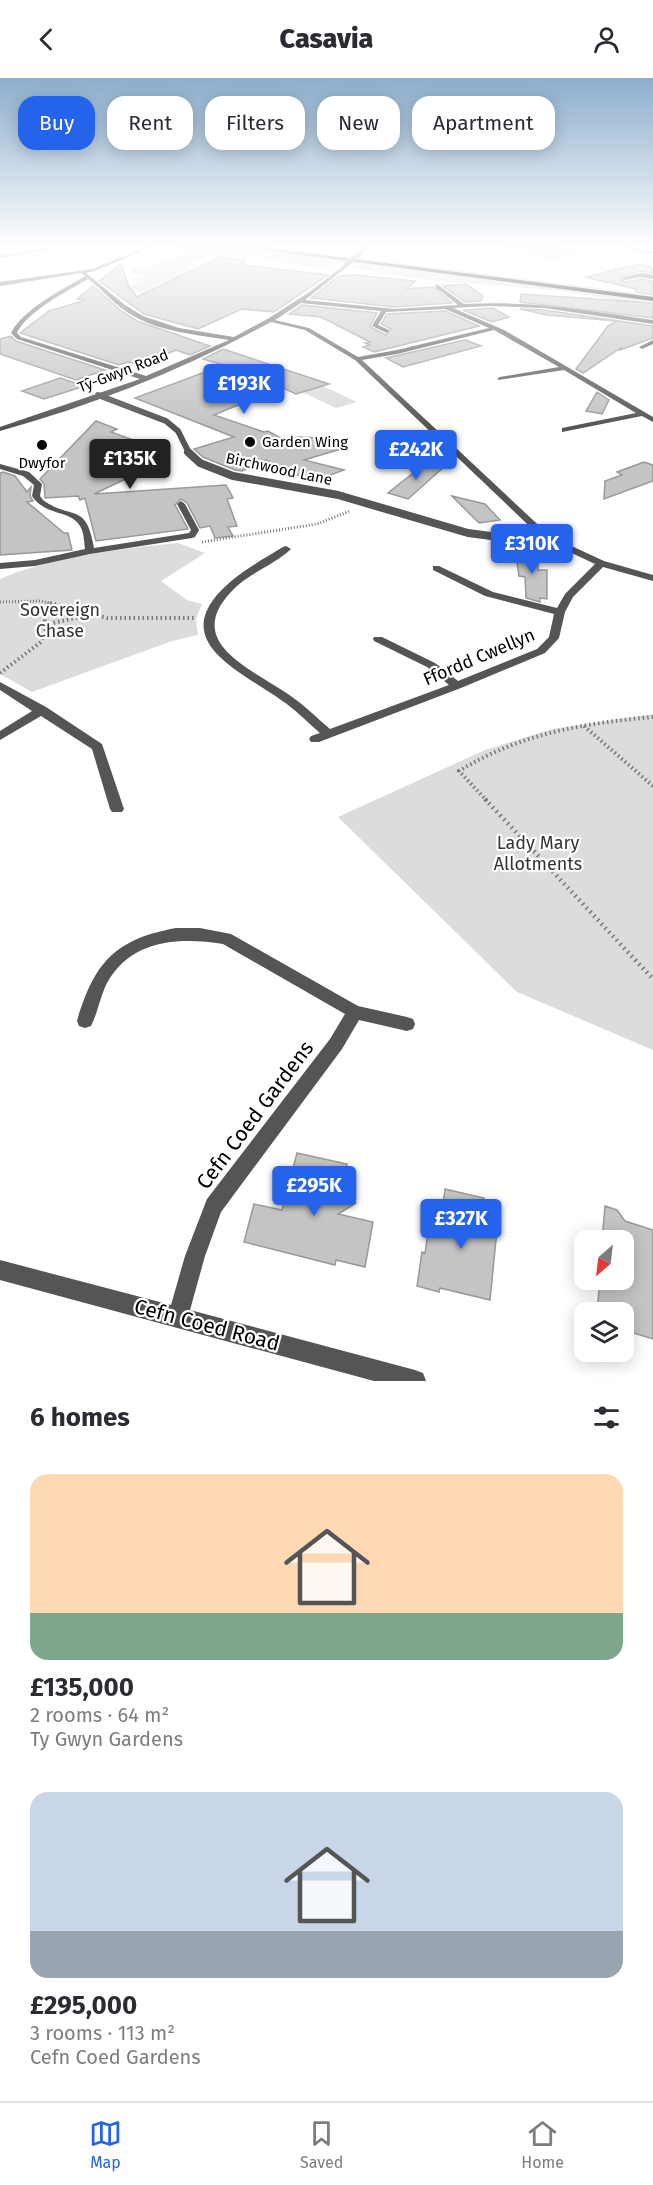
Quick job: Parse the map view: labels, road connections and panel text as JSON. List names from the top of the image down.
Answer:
{
  "streets": {
    "street": [
      "Tŷ-Gwyn Road",
      "Ffordd Cwellyn",
      "Cefn Coed Gardens",
      "Cefn Coed Road"
    ],
    "lane": ["Birchwood Lane"]
  },
  "crossings": [
    ["Tŷ-Gwyn Road", "Birchwood Lane"],
    ["Cefn Coed Gardens", "Cefn Coed Road"]
  ],
  "parks": ["Sovereign Chase", "Lady Mary Allotments"],
  "places": ["Garden Wing", "Dwyfor"],
  "north": "bottom left",
  "page": {
    "header": "Casavia",
    "chip": [
      "Buy",
      "Rent",
      "Filters",
      "New",
      "Apartment"
    ],
    "price": [
      "£193K",
      "£242K",
      "£135K",
      "£310K",
      "£295K",
      "£327K"
    ],
    "heading": "6 homes",
    "list": [
      {
        "name": "£135,000",
        "note": "2 rooms · 64 m² · Ty Gwyn Gardens"
      },
      {
        "name": "£295,000",
        "note": "3 rooms · 113 m² · Cefn Coed Gardens"
      }
    ],
    "tabs": ["Map", "Saved", "Home"]
  }
}
